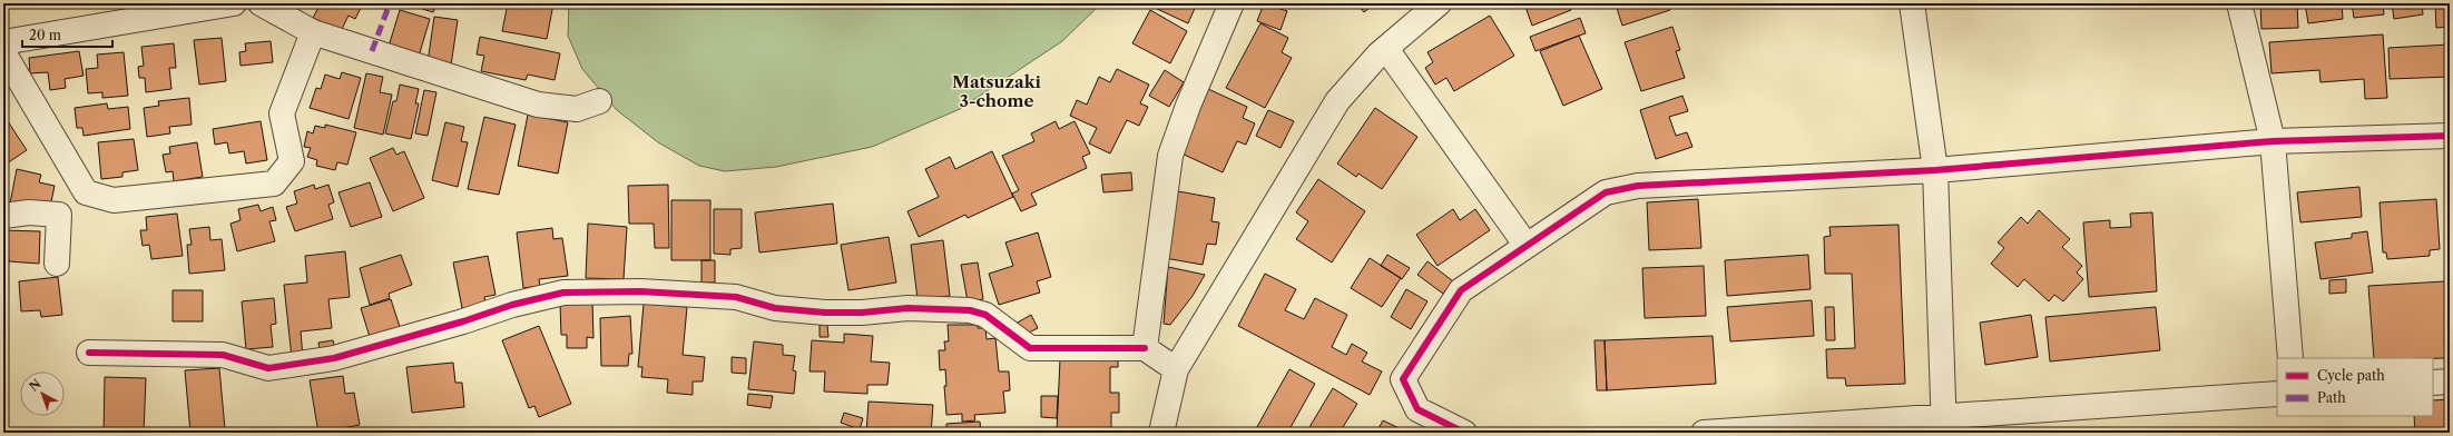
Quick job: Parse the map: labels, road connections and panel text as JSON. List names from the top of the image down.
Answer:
{
  "districts": ["Matsuzaki 3-chome"],
  "legend": ["Cycle path", "Path"],
  "scale_bar": "20 m",
  "north": "top left"
}
